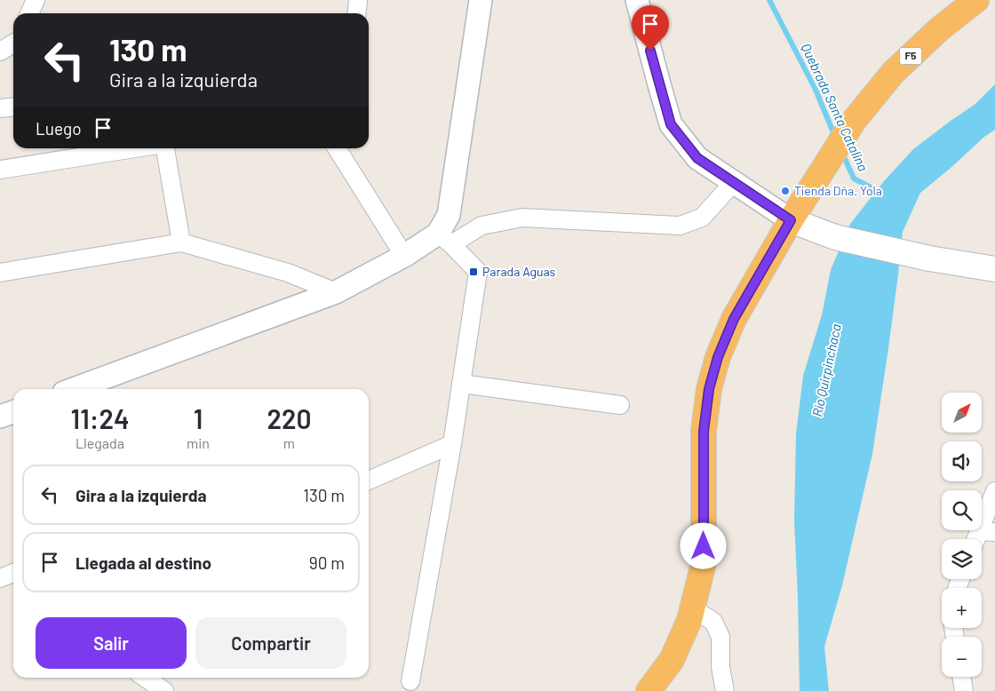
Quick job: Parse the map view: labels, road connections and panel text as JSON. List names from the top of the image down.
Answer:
{
  "streets": {
    "highway": ["F5"]
  },
  "water": ["Quebrada Santa Catalina", "Río Quirpinchaca"],
  "places": {
    "other": ["Tienda Dña. Yola"],
    "transit": ["Parada Aguas"]
  },
  "north": "top right",
  "page": {
    "turn": ["130 m", "Gira a la izquierda"],
    "then": "Luego",
    "eta": [
      "11:24",
      "Llegada",
      "1",
      "min",
      "220",
      "m"
    ],
    "map_buttons": ["+", "−"],
    "list": [
      {
        "name": "Gira a la izquierda",
        "value": "130 m"
      },
      {
        "name": "Llegada al destino",
        "value": "90 m"
      }
    ],
    "buttons": ["Salir", "Compartir"]
  }
}
